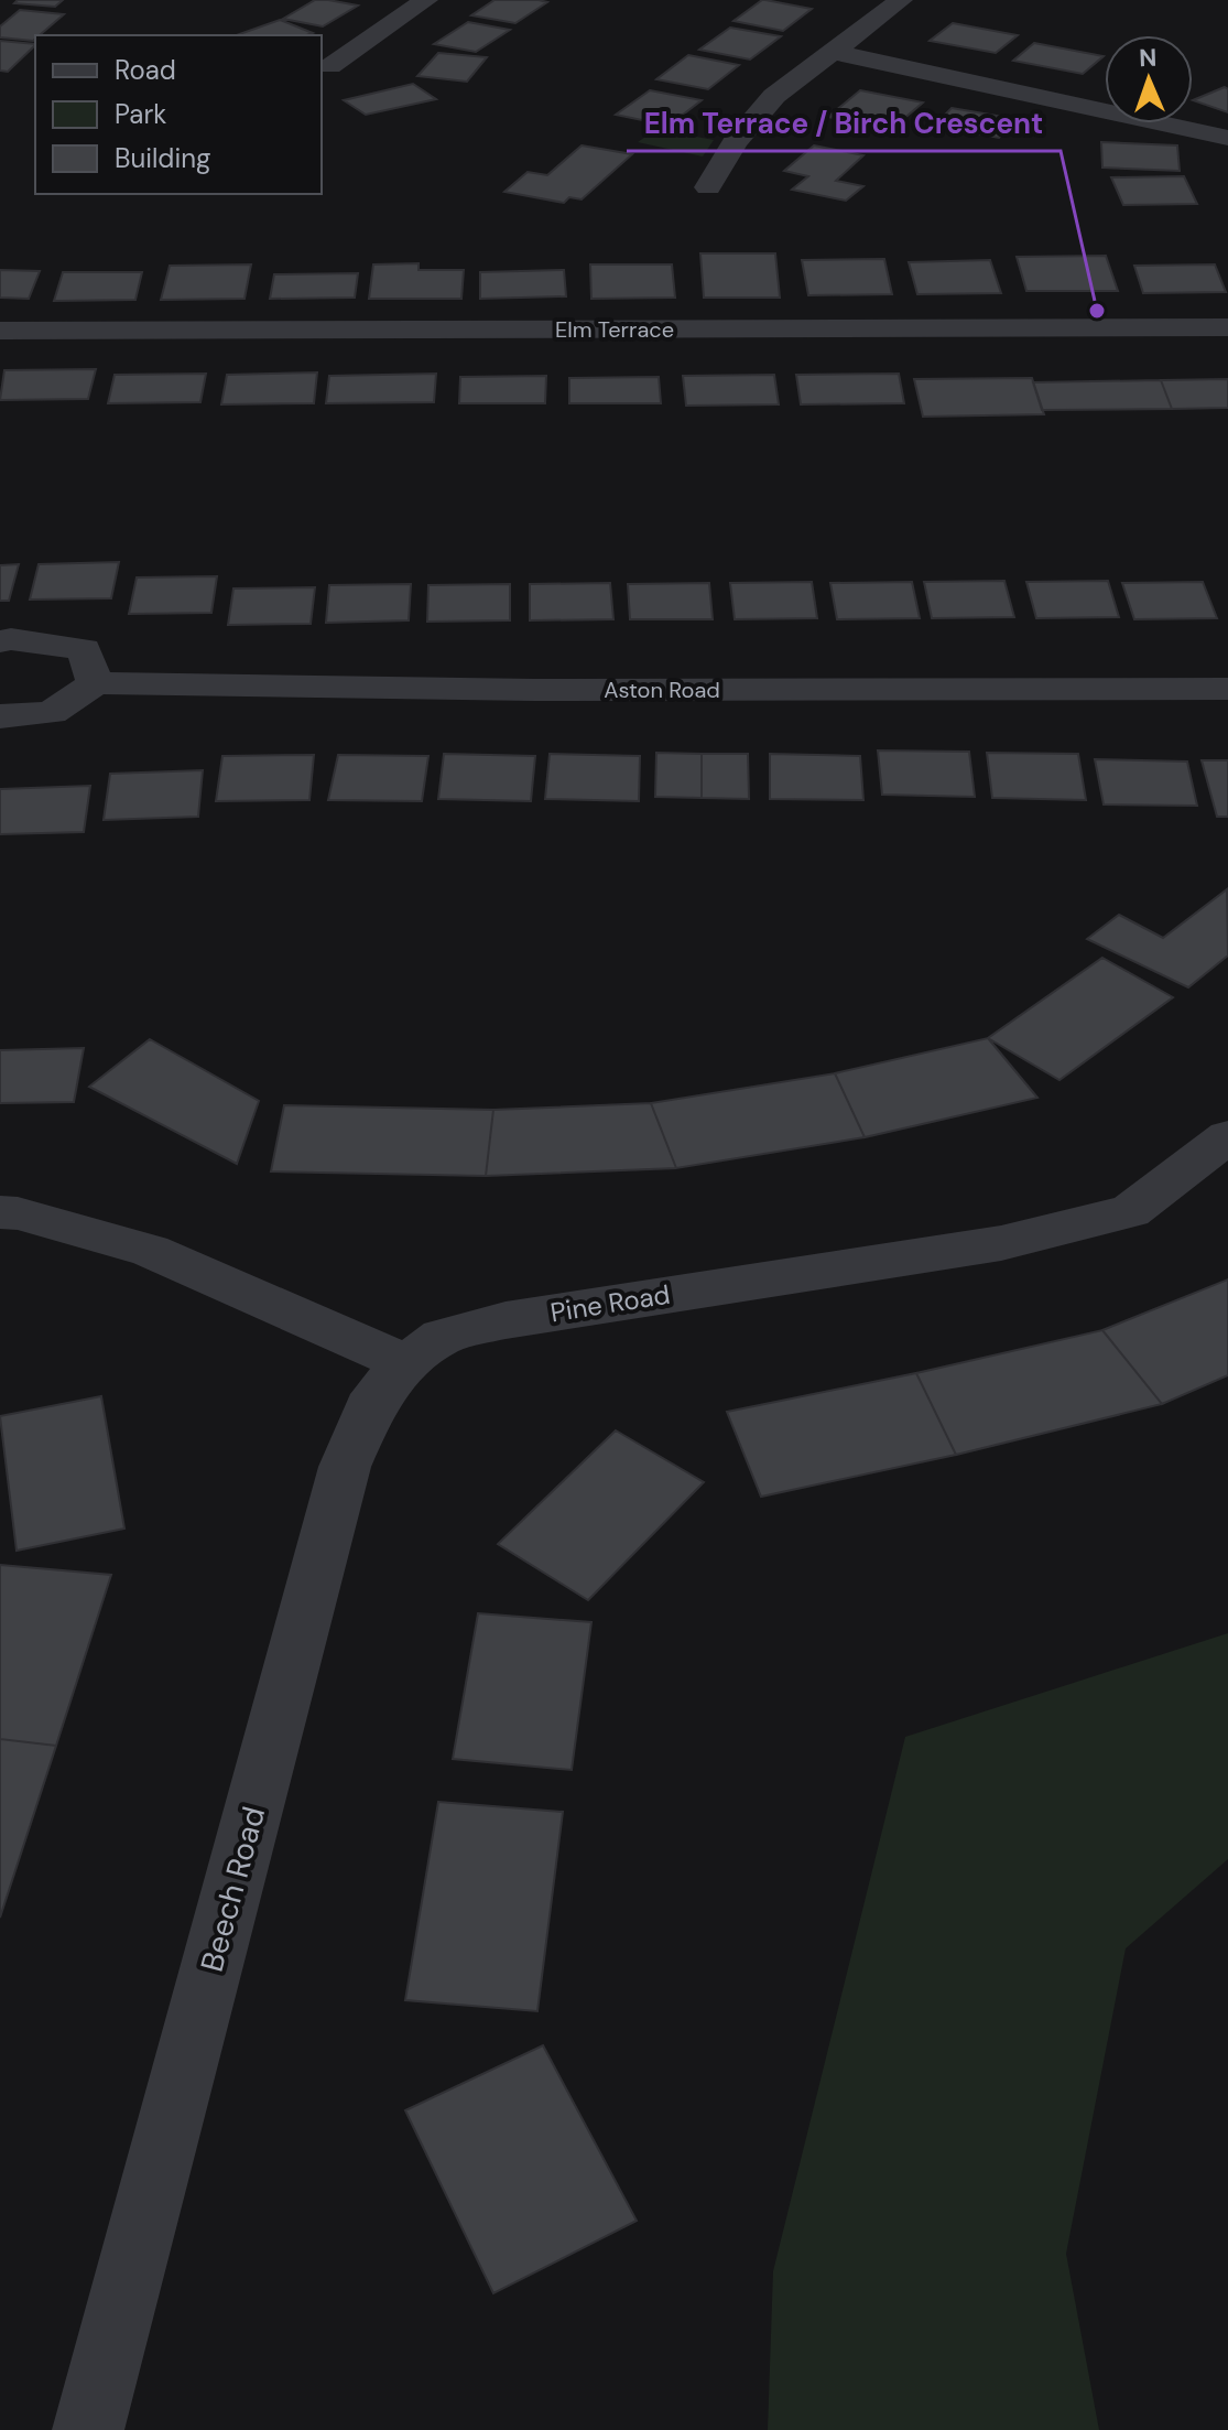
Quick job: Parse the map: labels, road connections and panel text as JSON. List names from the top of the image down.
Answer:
{
  "streets": {
    "street": [
      "Elm Terrace",
      "Aston Road",
      "Pine Road",
      "Beech Road"
    ]
  },
  "crossings": [
    ["Pine Road", "Beech Road"]
  ],
  "places": ["Elm Terrace / Birch Crescent"],
  "legend": ["Road", "Park", "Building"],
  "north": "top"
}
